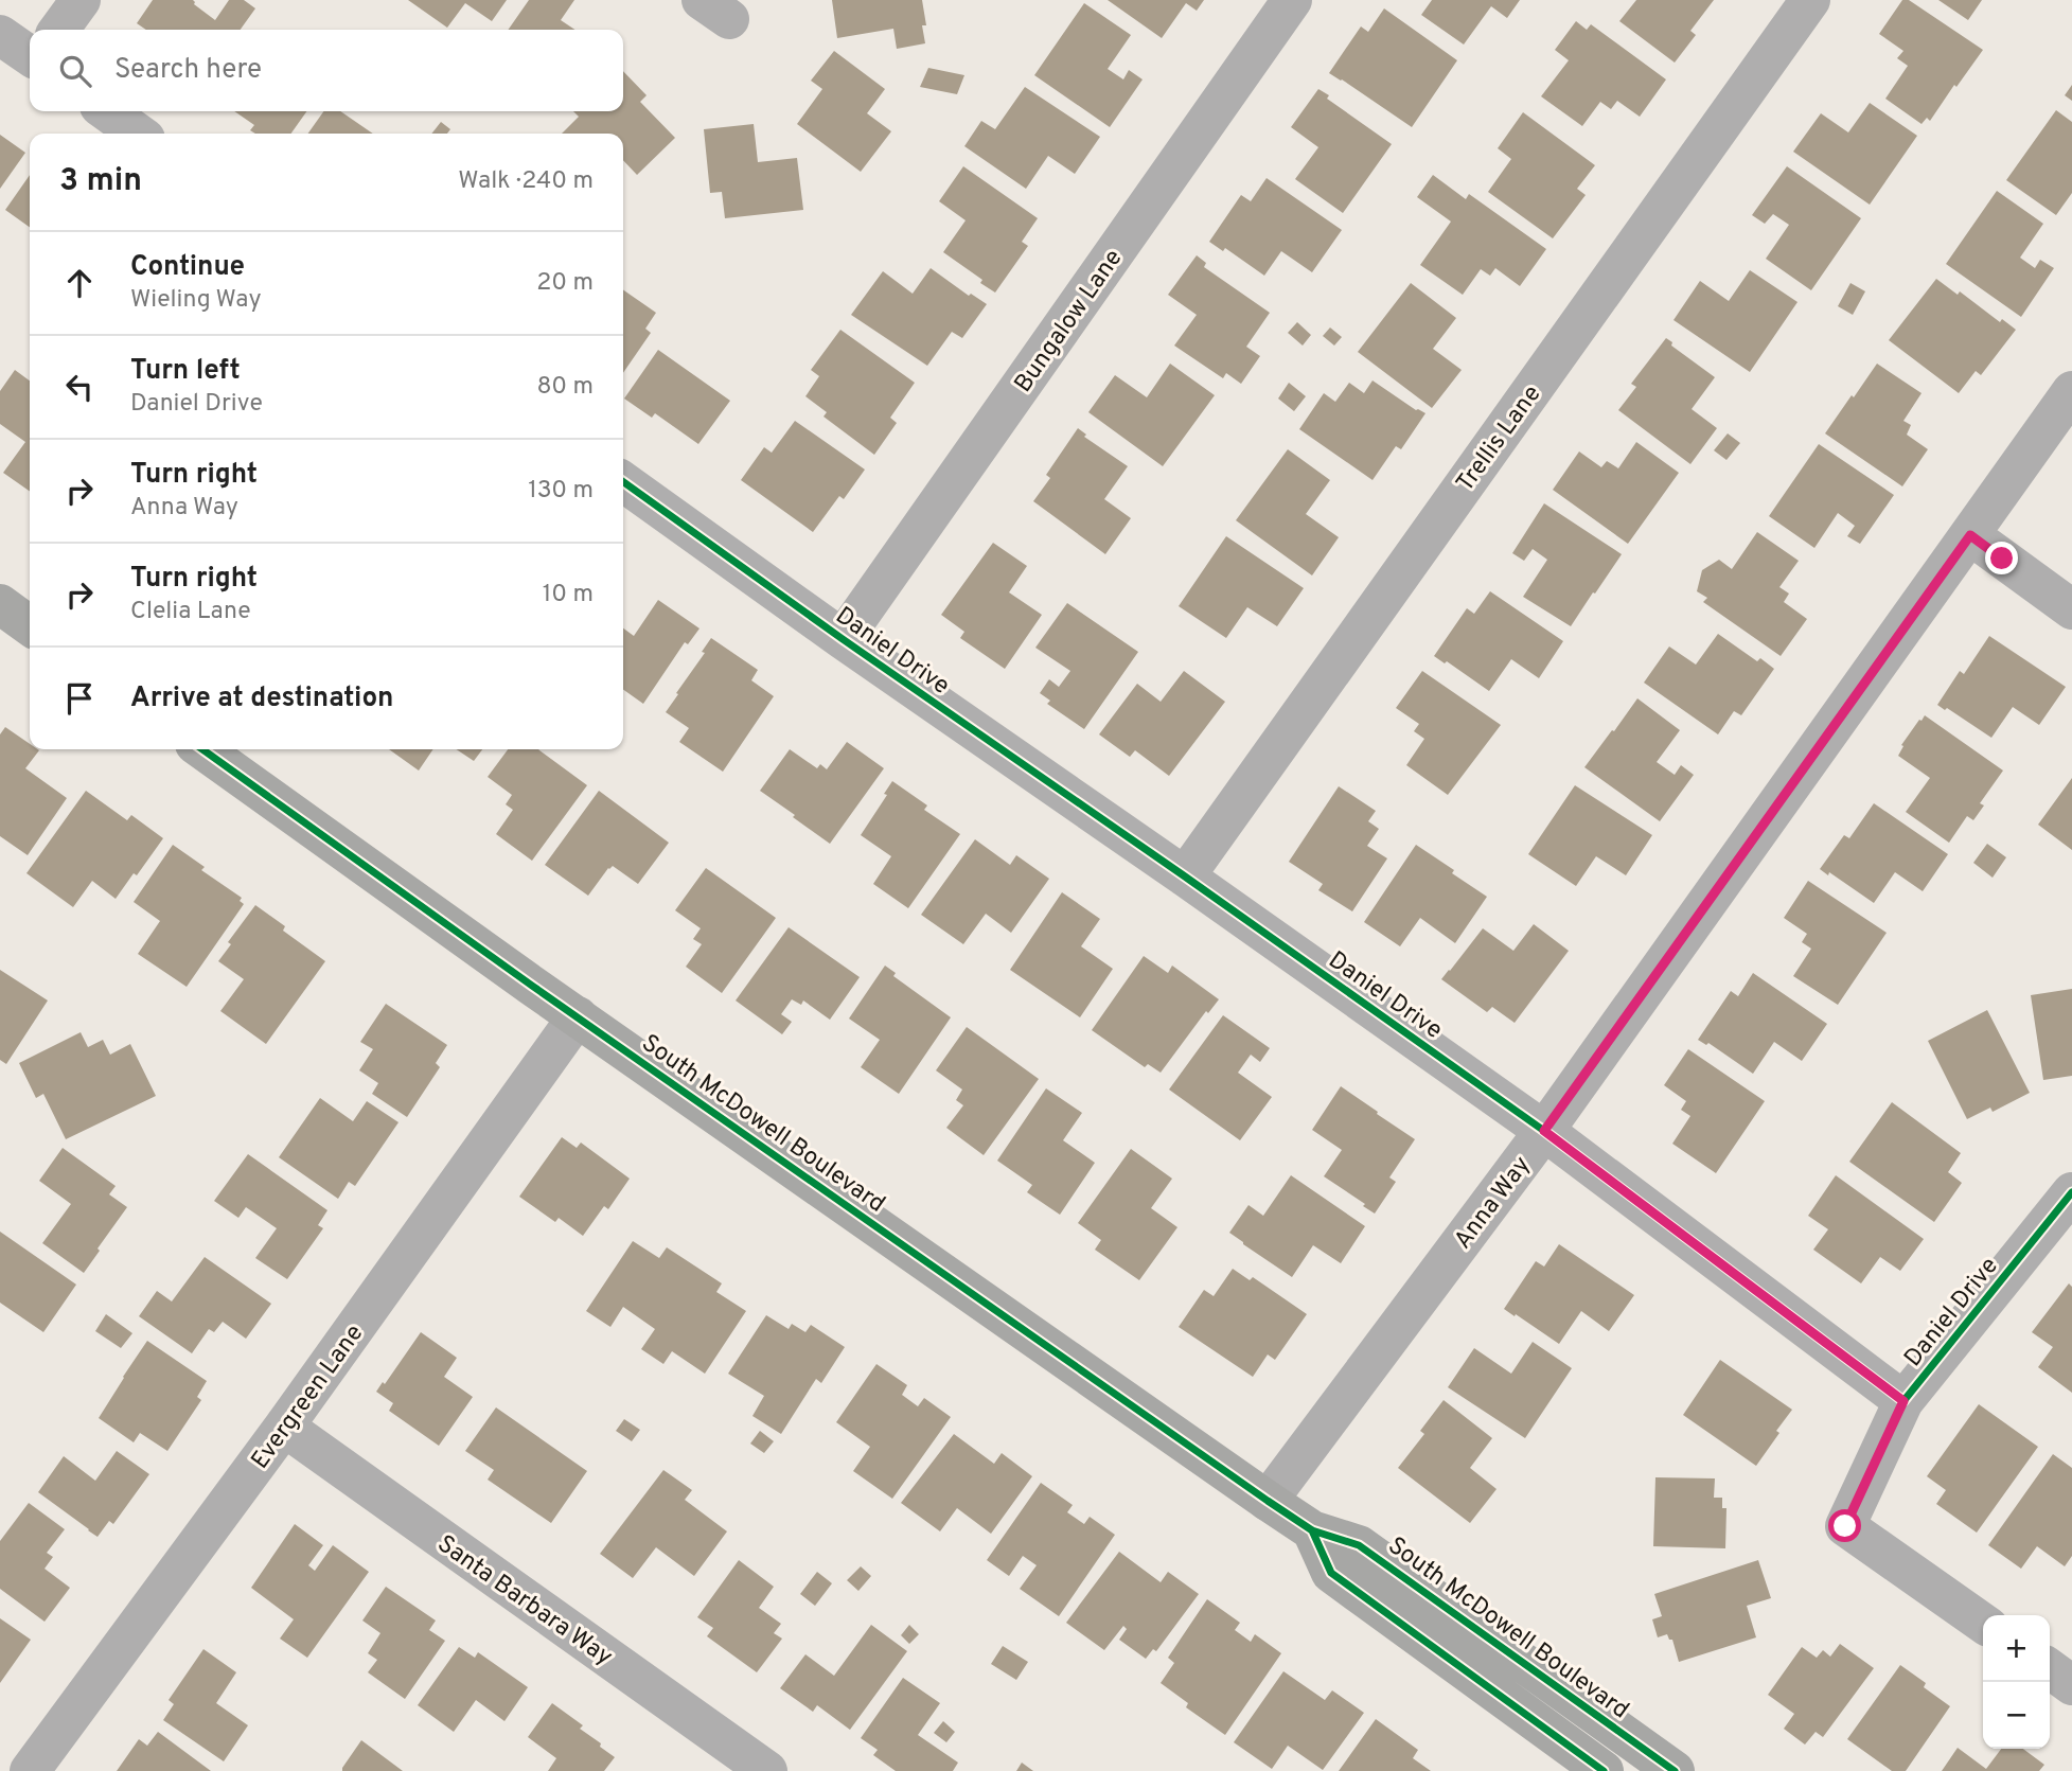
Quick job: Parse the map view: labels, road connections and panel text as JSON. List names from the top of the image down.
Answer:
{
  "streets": {
    "main road": ["South McDowell Boulevard"],
    "street": [
      "Bungalow Lane",
      "Trellis Lane",
      "Daniel Drive",
      "Anna Way",
      "Evergreen Lane",
      "Santa Barbara Way"
    ]
  },
  "crossings": [
    ["Bungalow Lane", "Daniel Drive"],
    ["Trellis Lane", "Daniel Drive"],
    ["Daniel Drive", "Anna Way"],
    ["South McDowell Boulevard", "Anna Way"],
    ["South McDowell Boulevard", "Evergreen Lane"],
    ["Evergreen Lane", "Santa Barbara Way"]
  ],
  "page": {
    "search": "Search here",
    "heading": ["3 min", "Walk · 240 m"],
    "list": [
      ["Continue", "Wieling Way", "20 m"],
      ["Turn left", "Daniel Drive", "80 m"],
      ["Turn right", "Anna Way", "130 m"],
      ["Turn right", "Clelia Lane", "10 m"],
      "Arrive at destination"
    ],
    "map_buttons": ["+", "−"]
  }
}
